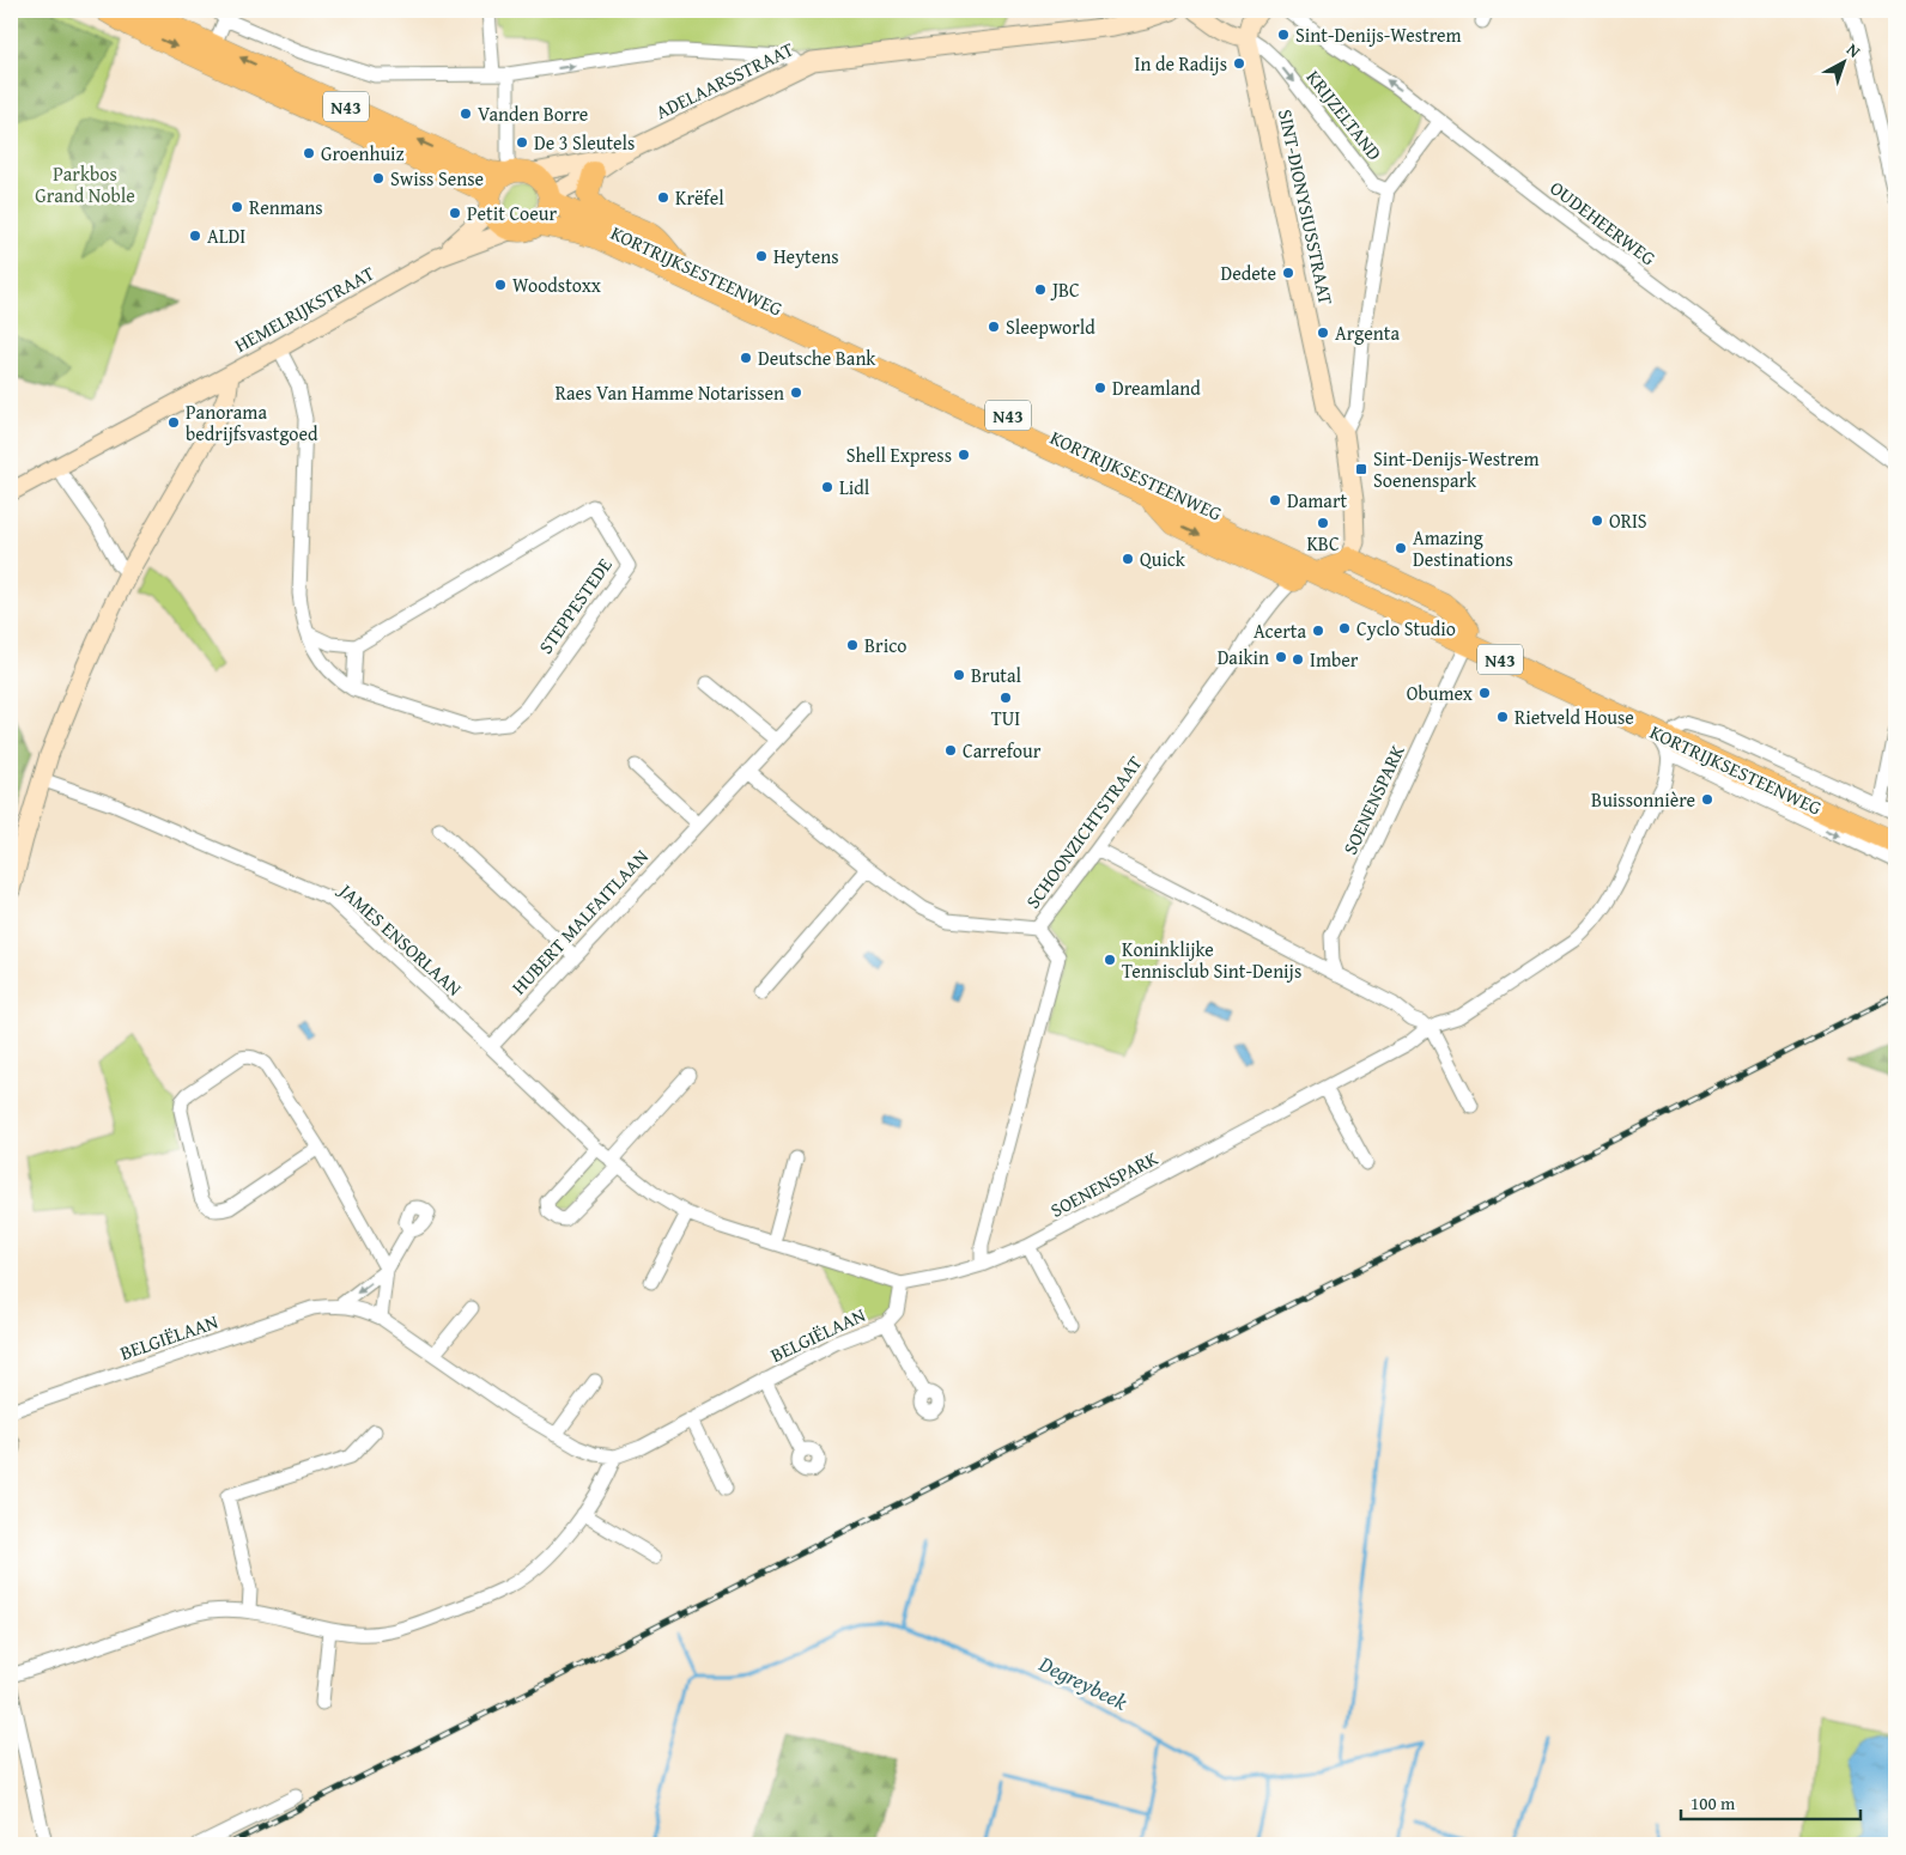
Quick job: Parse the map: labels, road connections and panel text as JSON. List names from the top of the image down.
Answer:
{
  "streets": {
    "main road": ["N43", "KORTRIJKSESTEENWEG"],
    "street": [
      "ADELAARSSTRAAT",
      "KRIJZELTAND",
      "SINT-DIONYSIUSSTRAAT",
      "OUDEHEERWEG",
      "HEMELRIJKSTRAAT",
      "STEPPESTEDE",
      "SOENENSPARK",
      "SCHOONZICHTSTRAAT",
      "HUBERT MALFAITLAAN",
      "JAMES ENSORLAAN",
      "BELGIËLAAN"
    ]
  },
  "crossings": [
    ["ADELAARSSTRAAT", "N43"],
    ["ADELAARSSTRAAT", "KORTRIJKSESTEENWEG"],
    ["ADELAARSSTRAAT", "HEMELRIJKSTRAAT"],
    ["N43", "KORTRIJKSESTEENWEG"],
    ["N43", "HEMELRIJKSTRAAT"],
    ["N43", "SCHOONZICHTSTRAAT"],
    ["KRIJZELTAND", "SINT-DIONYSIUSSTRAAT"],
    ["KRIJZELTAND", "OUDEHEERWEG"],
    ["KORTRIJKSESTEENWEG", "HEMELRIJKSTRAAT"],
    ["KORTRIJKSESTEENWEG", "SOENENSPARK"],
    ["HEMELRIJKSTRAAT", "STEPPESTEDE"],
    ["HEMELRIJKSTRAAT", "JAMES ENSORLAAN"],
    ["SOENENSPARK", "SCHOONZICHTSTRAAT"],
    ["HUBERT MALFAITLAAN", "JAMES ENSORLAAN"],
    ["JAMES ENSORLAAN", "BELGIËLAAN"]
  ],
  "one_way": ["KRIJZELTAND"],
  "water": ["Degreybeek"],
  "parks": ["Parkbos Grand Noble"],
  "places": {
    "other": [
      "Sint-Denijs-Westrem",
      "In de Radijs",
      "Vanden Borre",
      "De 3 Sleutels",
      "Groenhuiz",
      "Swiss Sense",
      "Krëfel",
      "Renmans",
      "Petit Coeur",
      "ALDI",
      "Heytens",
      "Dedete",
      "Woodstoxx",
      "JBC",
      "Sleepworld",
      "Argenta",
      "Deutsche Bank",
      "Dreamland",
      "Raes Van Hamme Notarissen",
      "Panorama bedrijfsvastgoed",
      "Shell Express",
      "Lidl",
      "Damart",
      "ORIS",
      "KBC",
      "Amazing Destinations",
      "Quick",
      "Cyclo Studio",
      "Acerta",
      "Brico",
      "Daikin",
      "Imber",
      "Brutal",
      "Obumex",
      "TUI",
      "Rietveld House",
      "Carrefour",
      "Buissonnière",
      "Koninklijke Tennisclub Sint-Denijs"
    ],
    "transit": ["Sint-Denijs-Westrem Soenenspark"]
  },
  "scale_bar": "100 m",
  "north": "top right"
}
